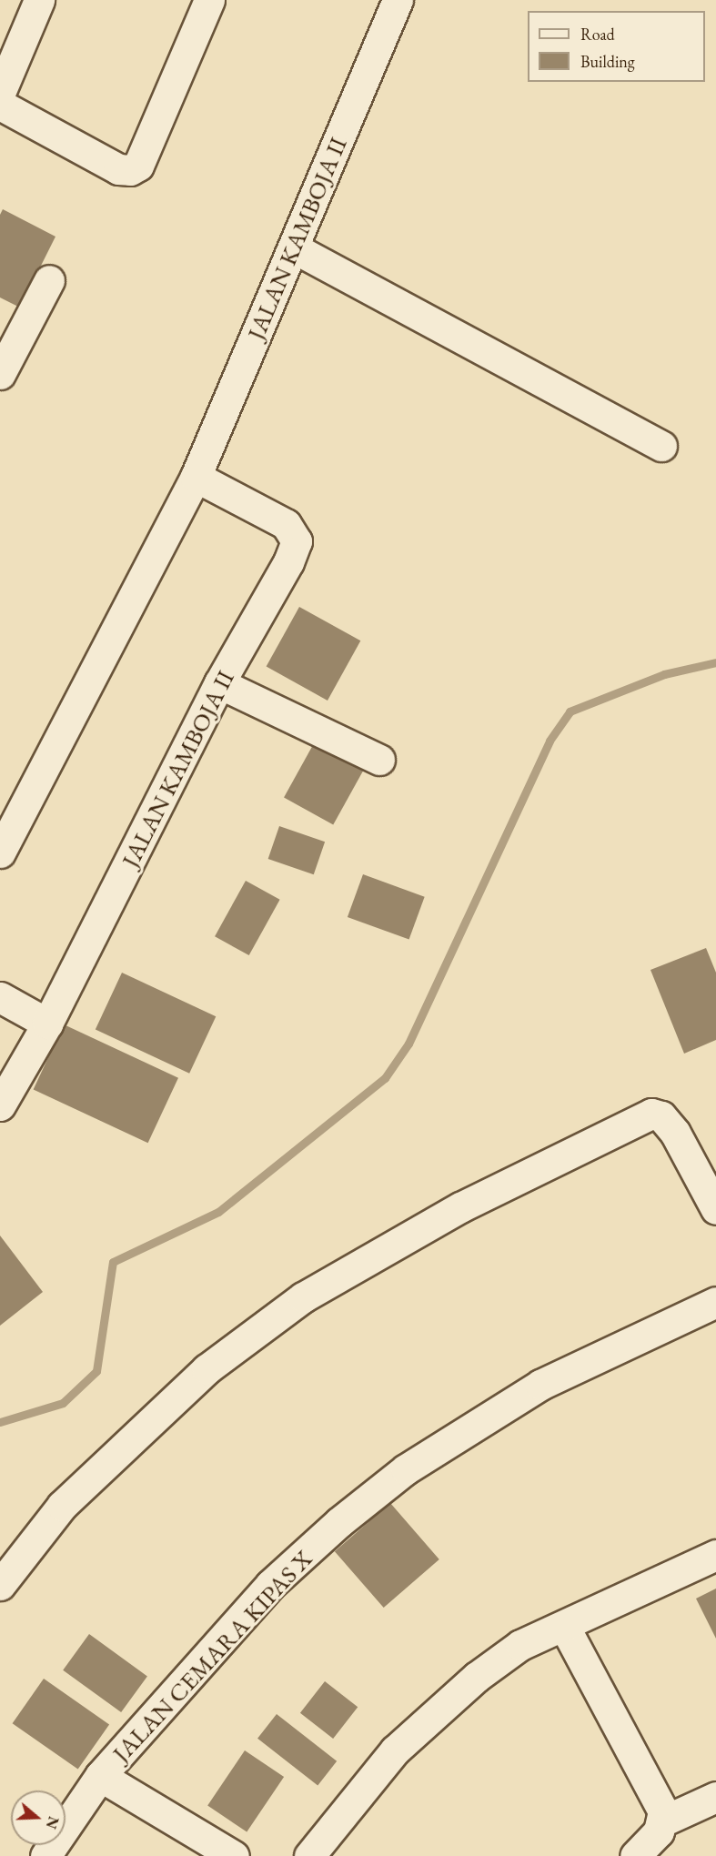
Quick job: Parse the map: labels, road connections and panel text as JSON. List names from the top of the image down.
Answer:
{
  "streets": {
    "street": ["JALAN KAMBOJA II", "JALAN CEMARA KIPAS X"]
  },
  "legend": ["Road", "Building"],
  "north": "right"
}
